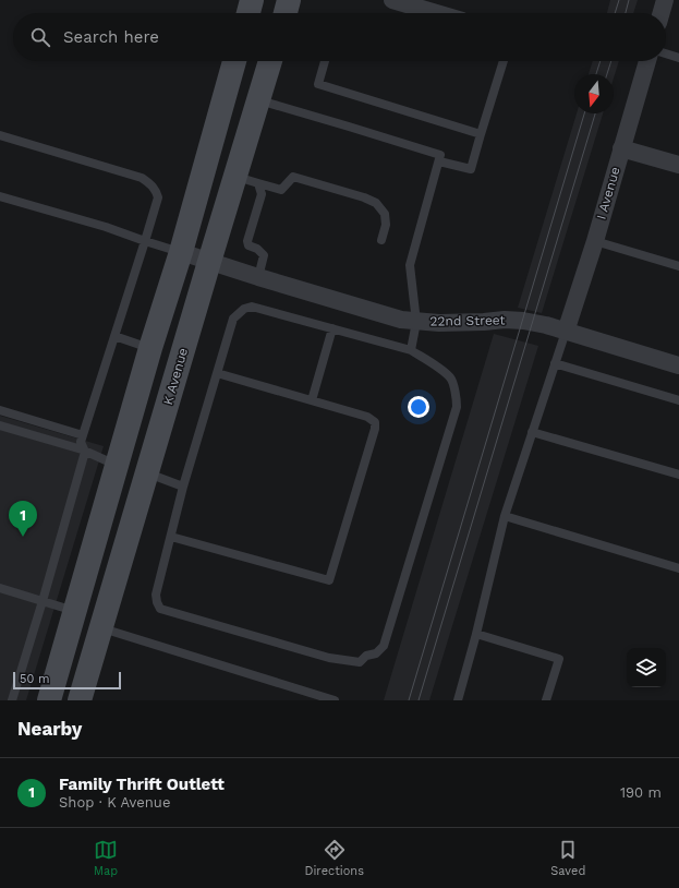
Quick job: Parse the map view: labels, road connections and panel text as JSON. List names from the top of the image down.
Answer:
{
  "streets": {
    "main road": ["K Avenue"],
    "street": ["I Avenue", "22nd Street"]
  },
  "crossings": [
    ["I Avenue", "22nd Street"],
    ["22nd Street", "K Avenue"]
  ],
  "scale_bar": "50 m",
  "north": "bottom",
  "page": {
    "search": "Search here",
    "pins": "1",
    "scale": "50 m",
    "heading": "Nearby",
    "list": [
      {
        "mark": "1",
        "name": "Family Thrift Outlett",
        "note": "Shop · K Avenue",
        "value": "190 m"
      }
    ],
    "nav": ["Map", "Directions", "Saved"]
  }
}
